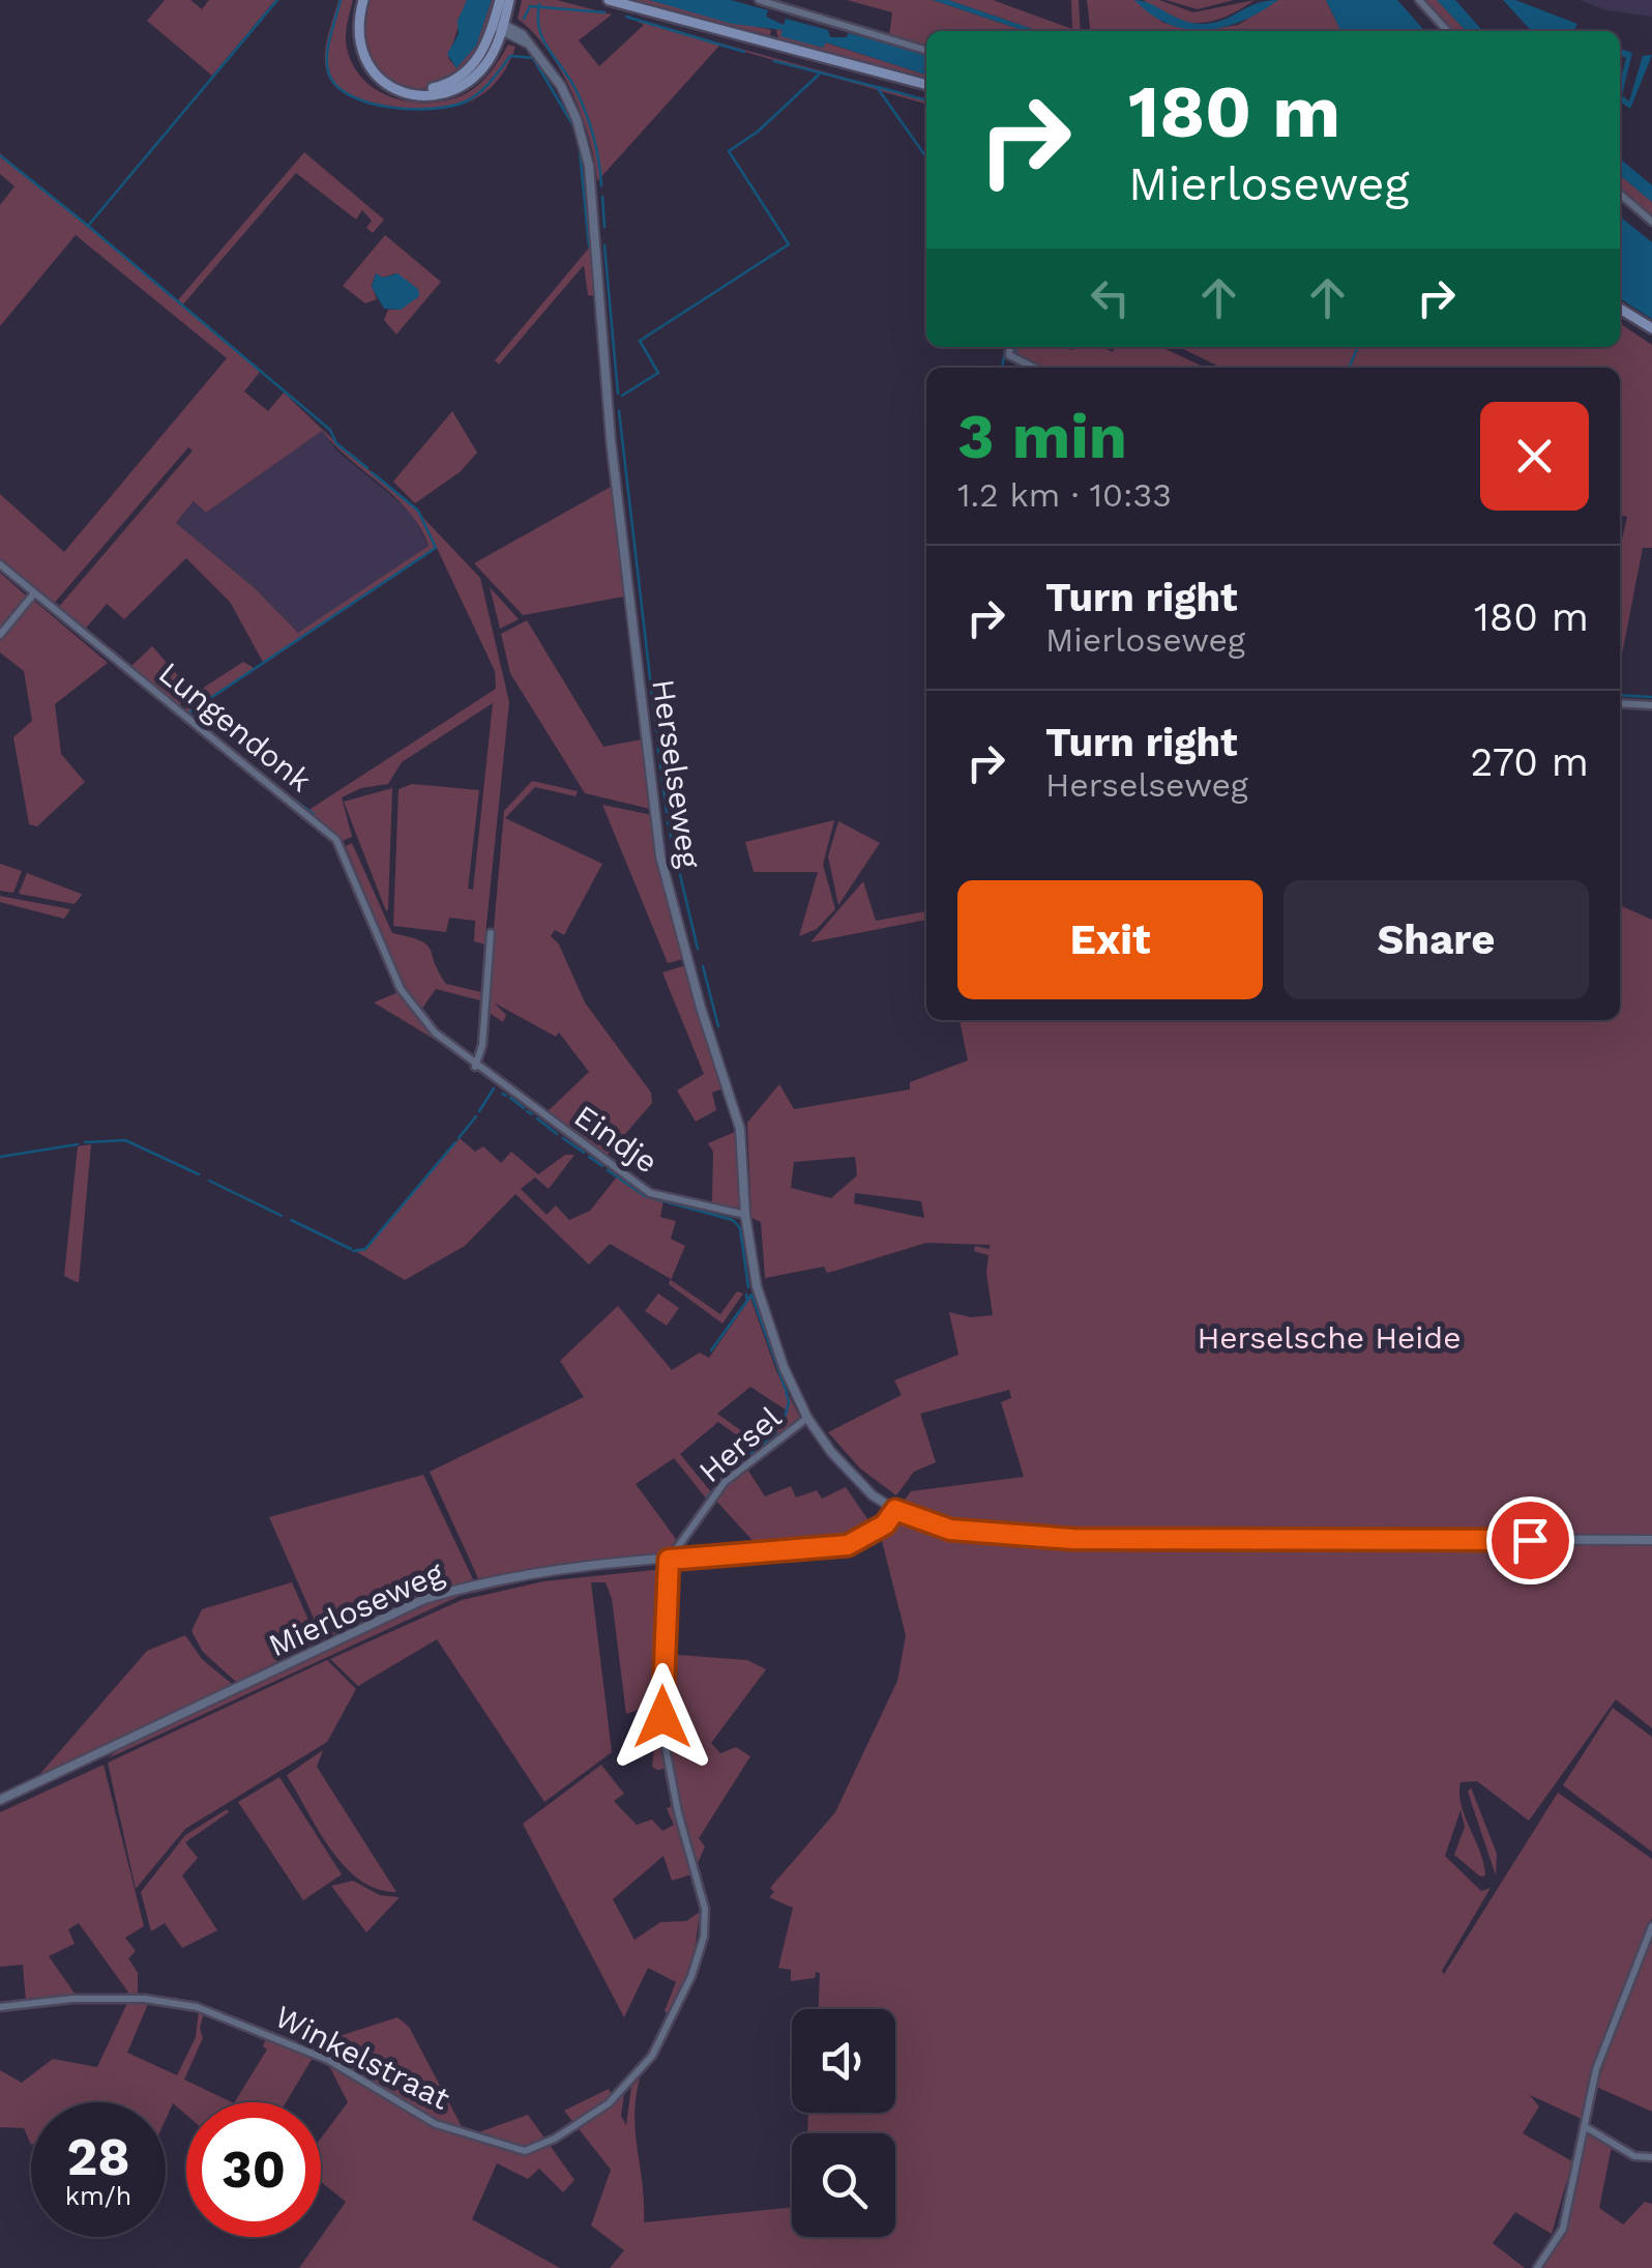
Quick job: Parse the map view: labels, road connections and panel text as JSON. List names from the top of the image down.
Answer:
{
  "streets": {
    "street": [
      "Lungendonk",
      "Herselseweg",
      "Eindje",
      "Hersel",
      "Mierloseweg",
      "Winkelstraat"
    ]
  },
  "crossings": [
    ["Lungendonk", "Eindje"],
    ["Herselseweg", "Eindje"],
    ["Herselseweg", "Hersel"],
    ["Herselseweg", "Mierloseweg"],
    ["Hersel", "Mierloseweg"],
    ["Hersel", "Winkelstraat"],
    ["Mierloseweg", "Winkelstraat"]
  ],
  "parks": ["Herselsche Heide"],
  "page": {
    "turn": ["180 m", "Mierloseweg"],
    "heading": ["3 min", "1.2 km · 10:33"],
    "list": [
      {
        "name": "Turn right",
        "note": "Mierloseweg",
        "value": "180 m"
      },
      {
        "name": "Turn right",
        "note": "Herselseweg",
        "value": "270 m"
      }
    ],
    "buttons": ["Exit", "Share"],
    "speed": "28 km/h",
    "limit": "30"
  }
}
